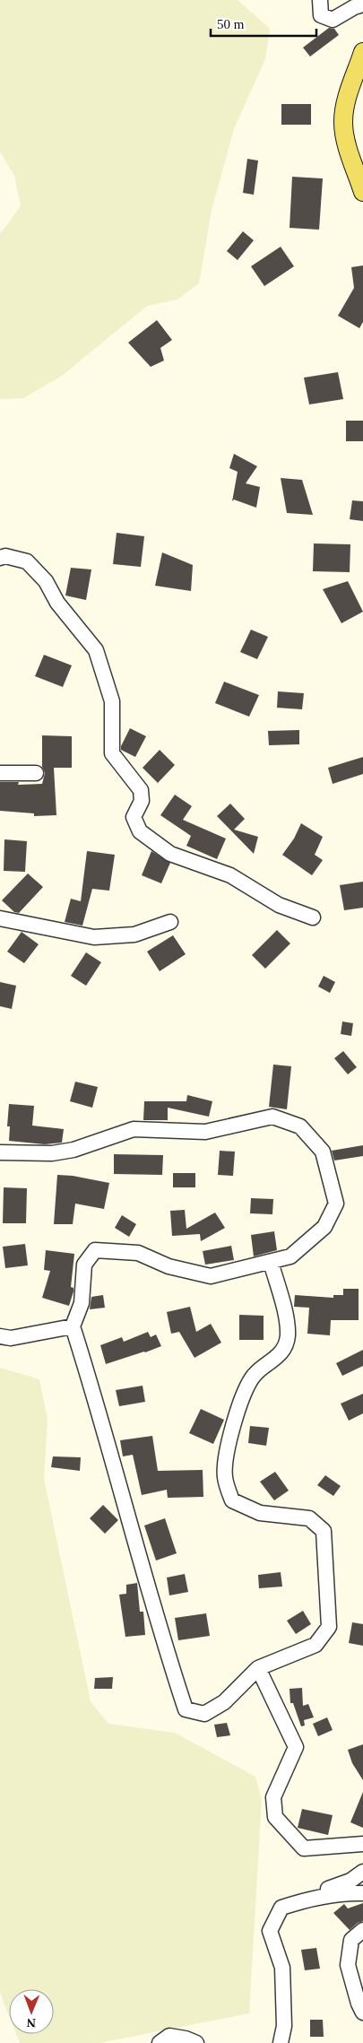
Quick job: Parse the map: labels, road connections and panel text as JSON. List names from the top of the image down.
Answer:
{
  "scale_bar": "50 m",
  "north": "bottom"
}
